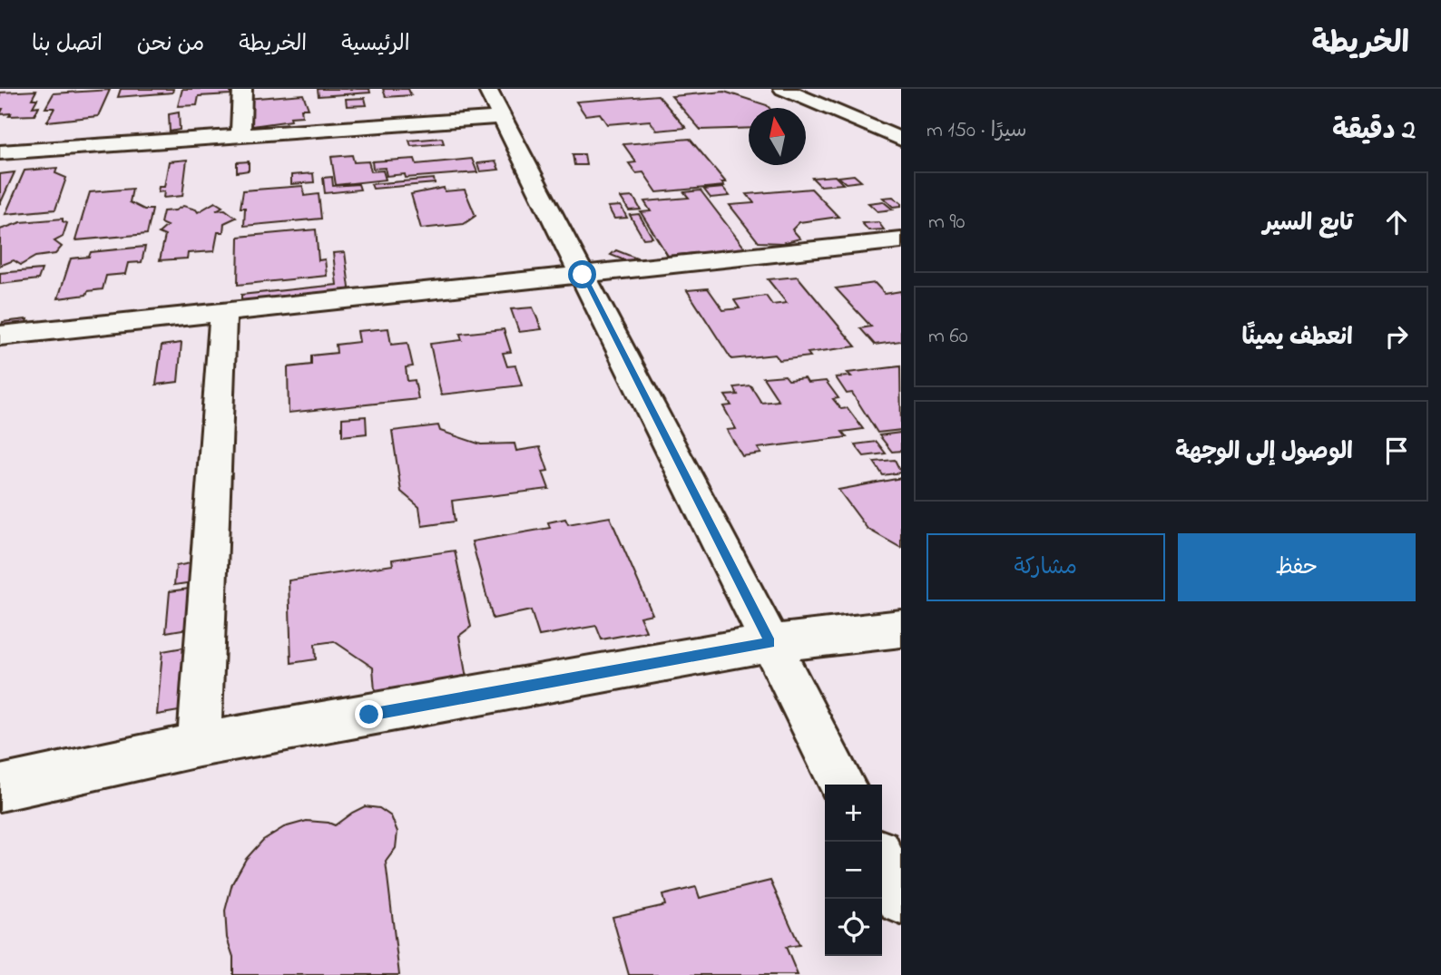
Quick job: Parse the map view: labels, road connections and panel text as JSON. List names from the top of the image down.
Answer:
{
  "north": "top",
  "page": {
    "header": "الخريطة",
    "nav": [
      "الرئيسية",
      "الخريطة",
      "من نحن",
      "اتصل بنا"
    ],
    "heading": ["2 دقيقة", "سيرًا · 150 m"],
    "list": [
      ["تابع السير", "90 m"],
      ["انعطف يمينًا", "60 m"],
      "الوصول إلى الوجهة"
    ],
    "buttons": ["حفظ", "مشاركة"],
    "map_buttons": ["+", "−"]
  }
}
